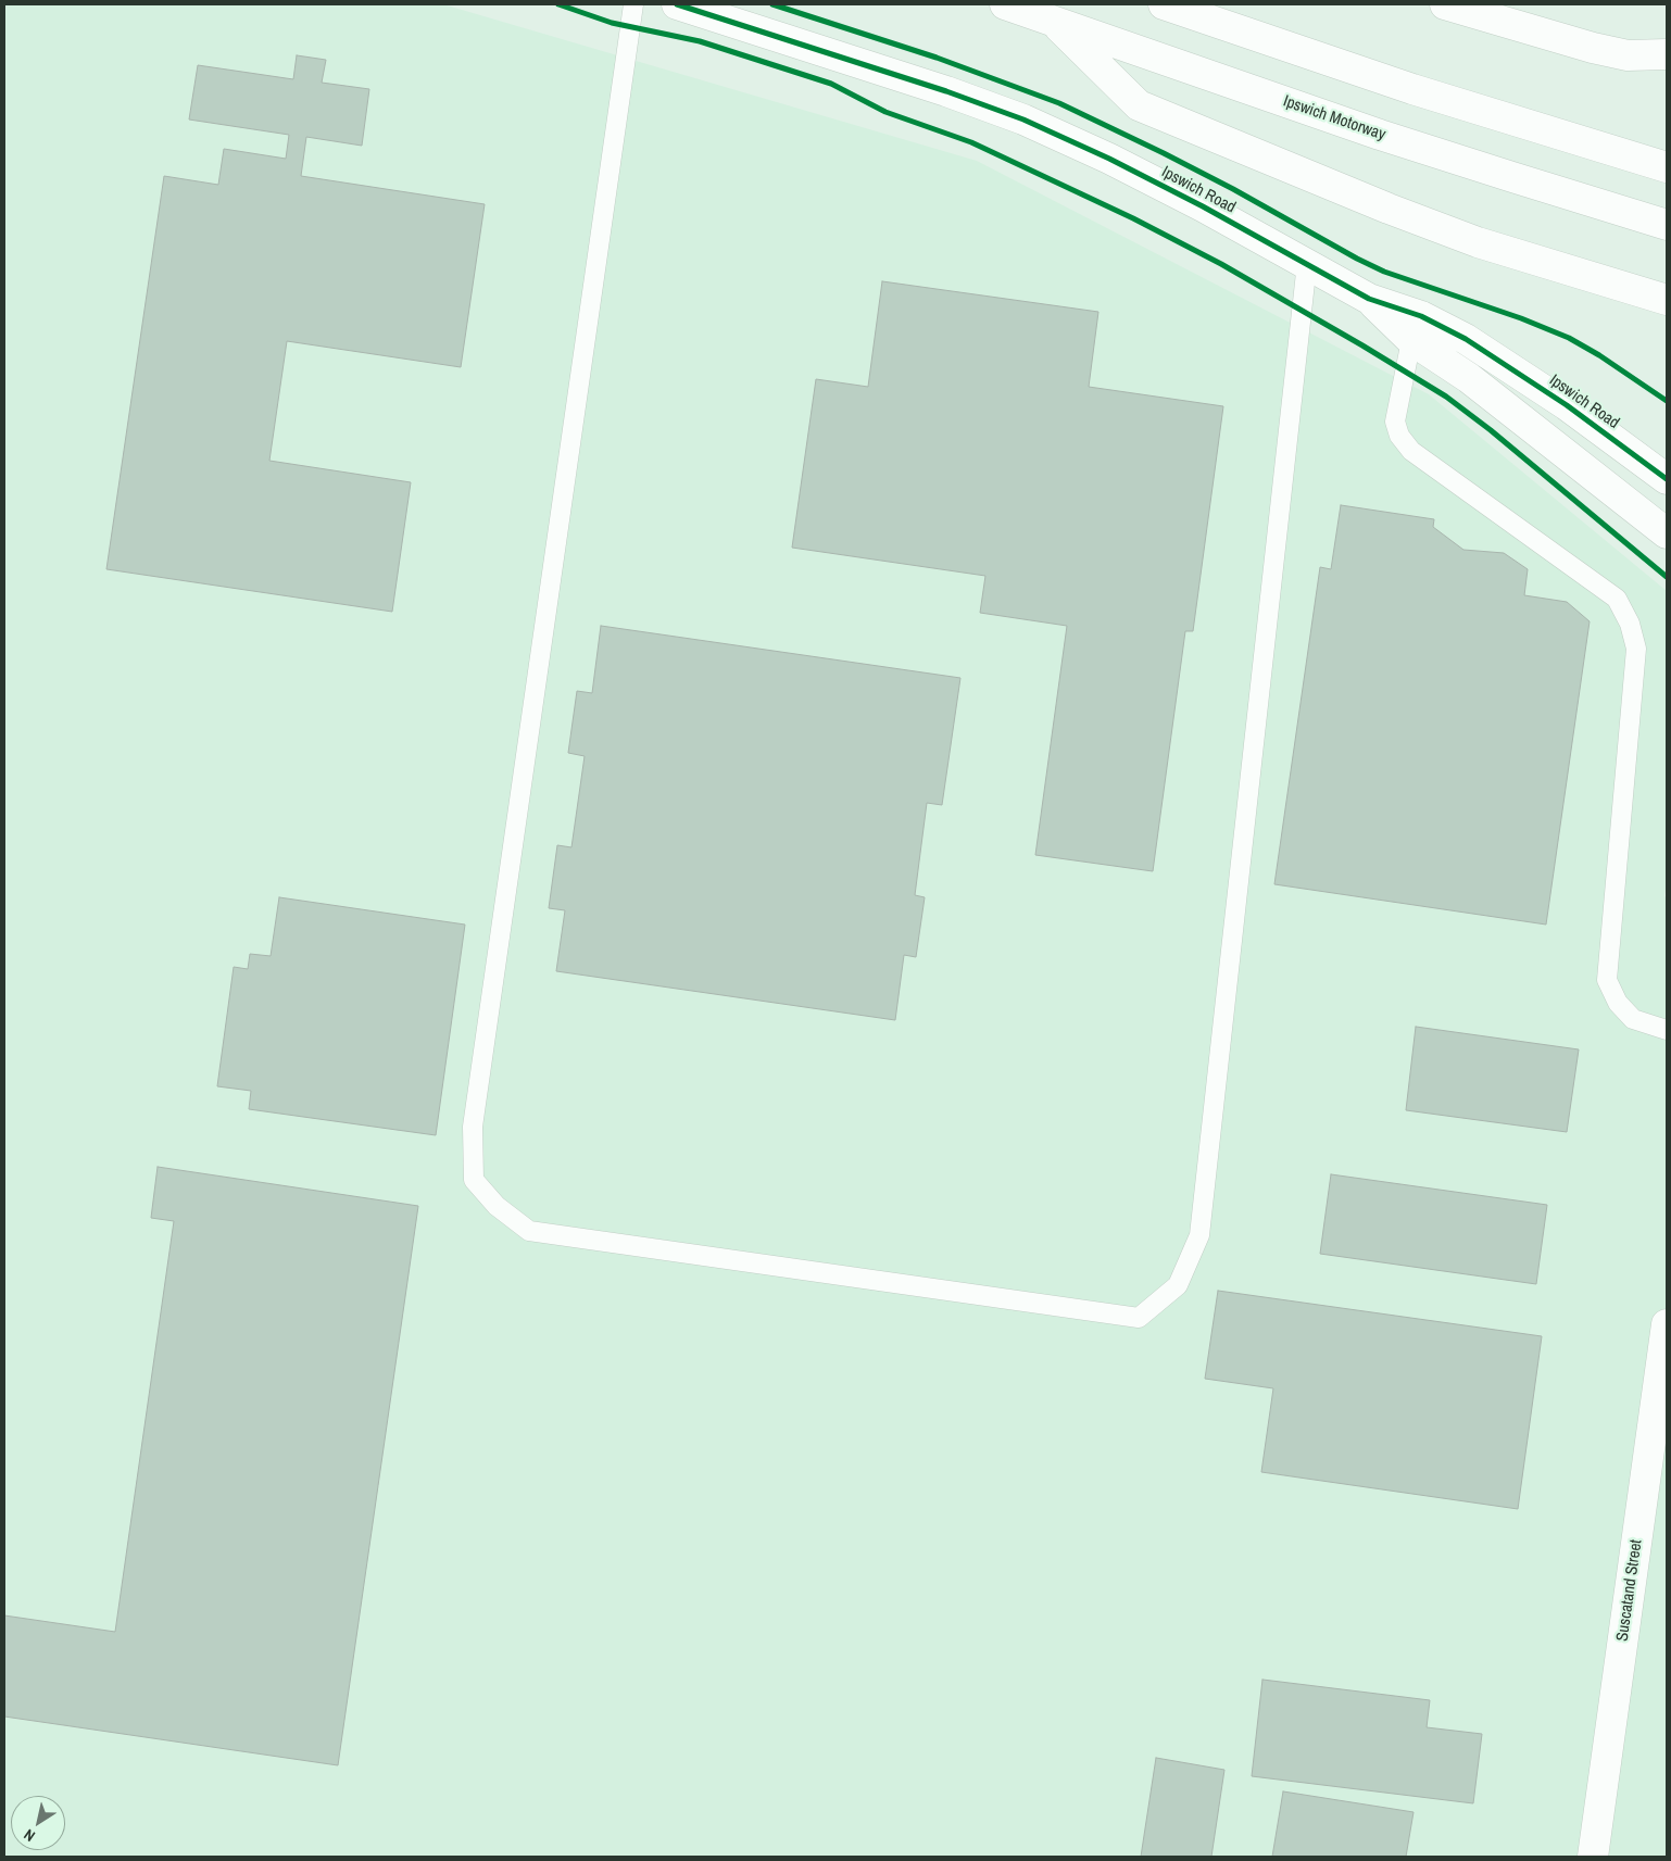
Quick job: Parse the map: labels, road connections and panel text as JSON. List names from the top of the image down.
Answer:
{
  "streets": {
    "main road": ["Ipswich Motorway", "Ipswich Road", "Suscatand Street"]
  },
  "north": "bottom left"
}
